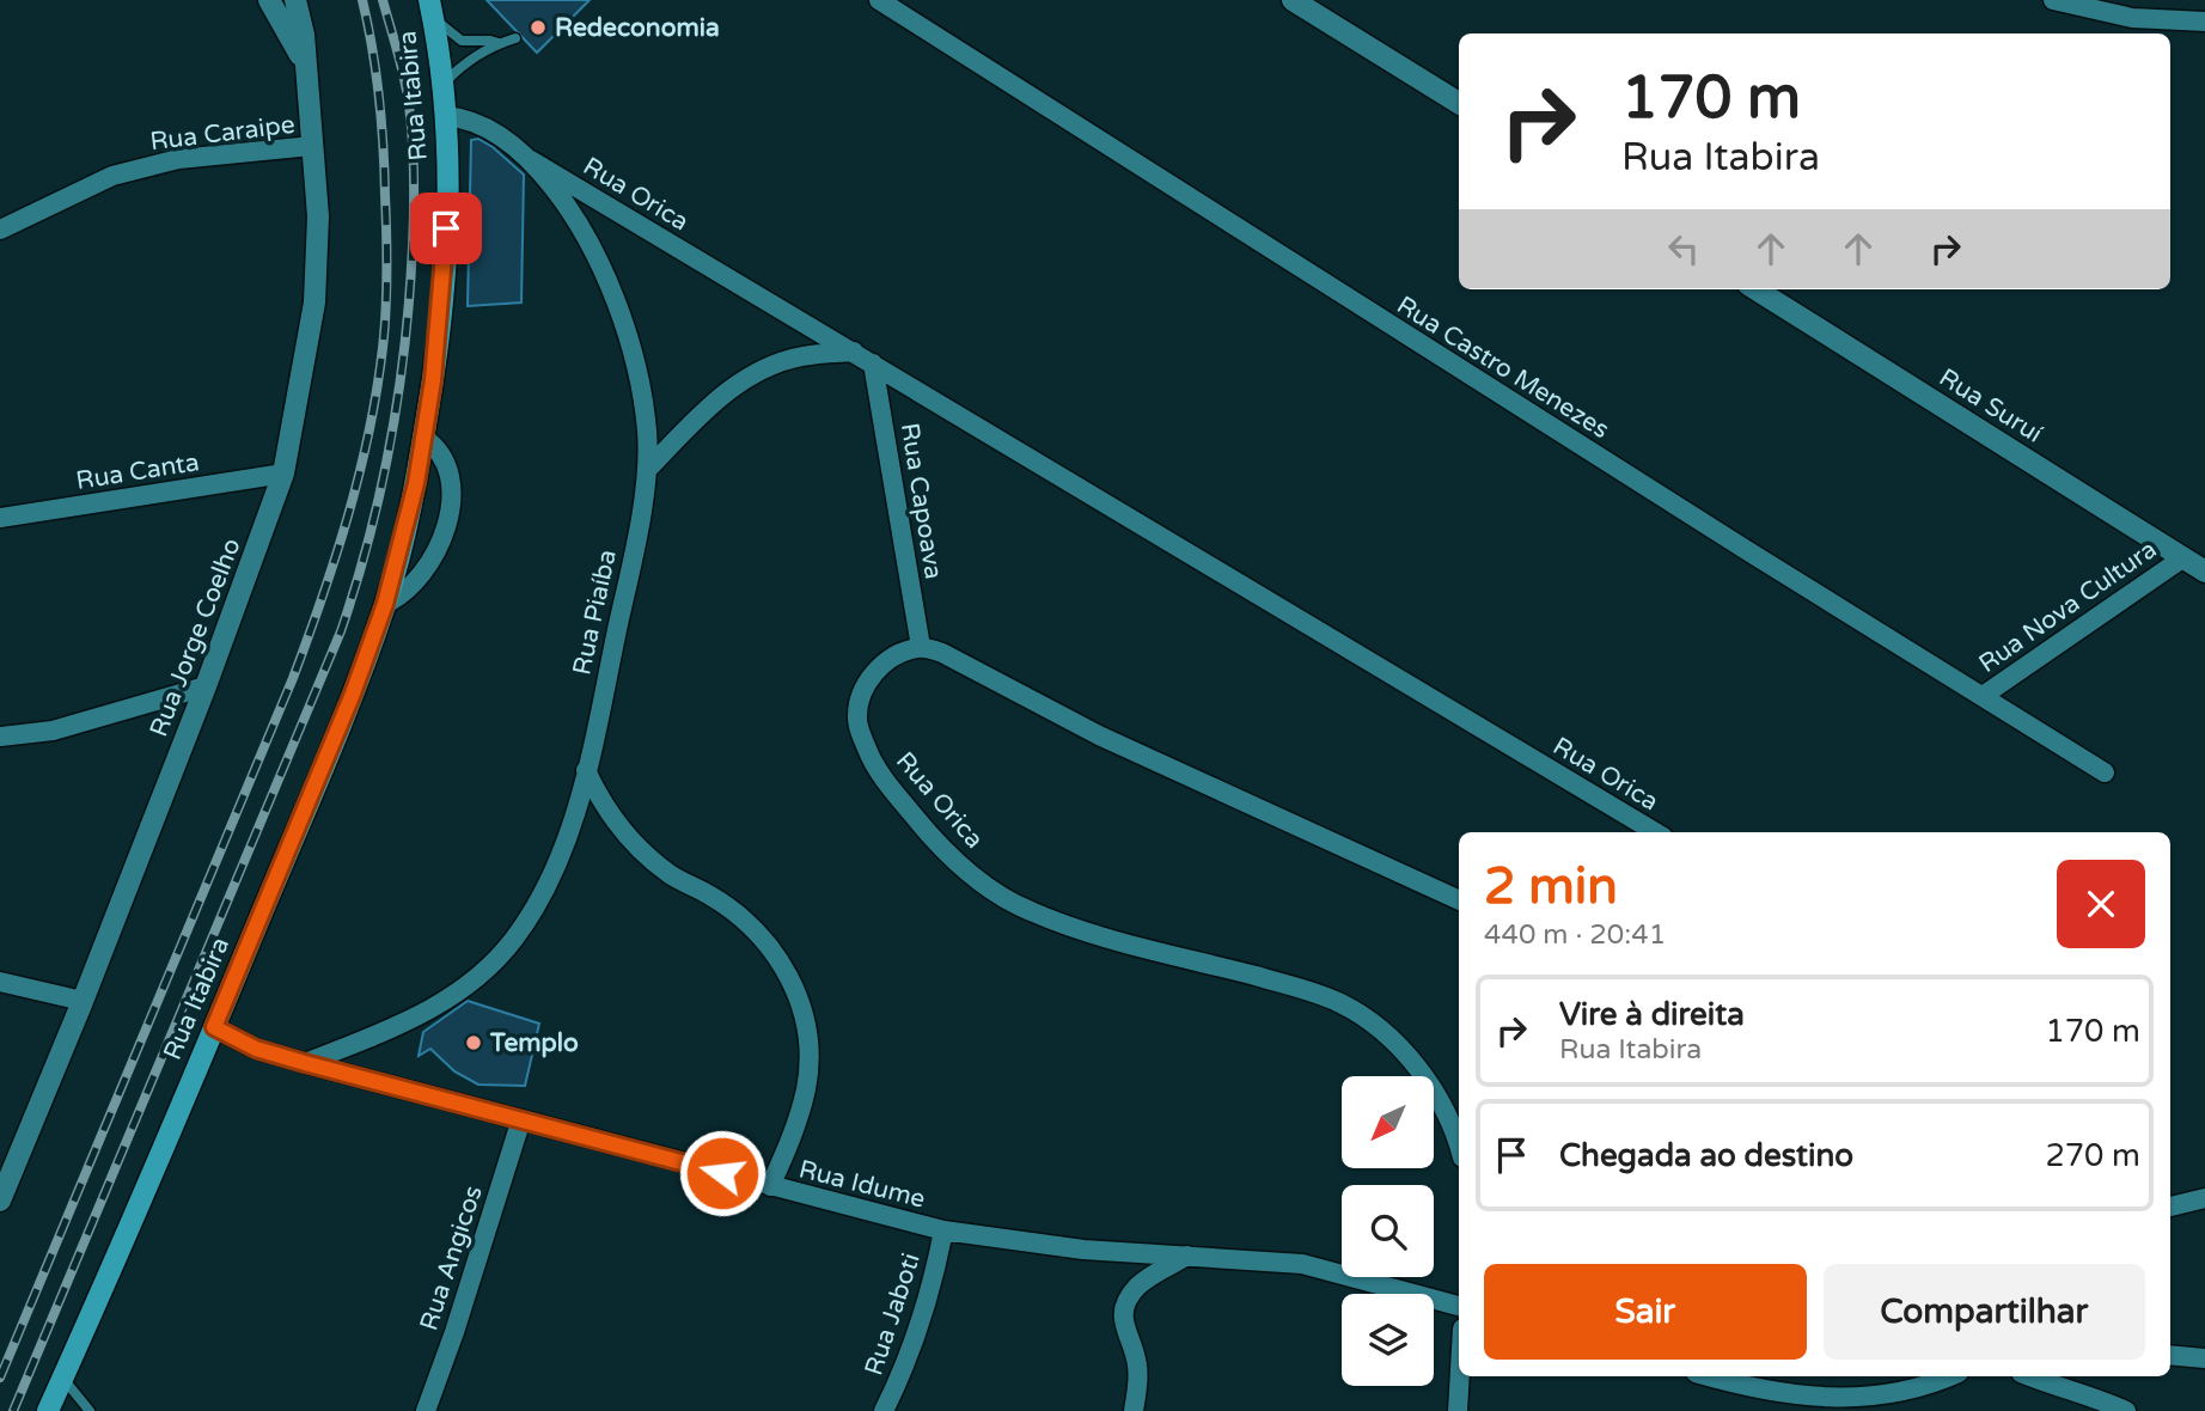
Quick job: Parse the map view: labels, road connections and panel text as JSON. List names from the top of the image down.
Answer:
{
  "streets": {
    "main road": ["Rua Itabira"],
    "street": [
      "Rua Caraipe",
      "Rua Orica",
      "Rua Castro Menezes",
      "Rua Suruí",
      "Rua Canta",
      "Rua Capoava",
      "Rua Nova Cultura",
      "Rua Piaíba",
      "Rua Jorge Coelho",
      "Rua Idume",
      "Rua Angicos",
      "Rua Jaboti"
    ]
  },
  "crossings": [
    ["Rua Itabira", "Rua Piaíba"],
    ["Rua Itabira", "Rua Idume"],
    ["Rua Caraipe", "Rua Jorge Coelho"],
    ["Rua Orica", "Rua Capoava"],
    ["Rua Orica", "Rua Piaíba"],
    ["Rua Castro Menezes", "Rua Nova Cultura"],
    ["Rua Suruí", "Rua Nova Cultura"],
    ["Rua Canta", "Rua Jorge Coelho"],
    ["Rua Piaíba", "Rua Idume"],
    ["Rua Idume", "Rua Angicos"],
    ["Rua Idume", "Rua Jaboti"]
  ],
  "places": ["Redeconomia", "Templo"],
  "north": "bottom left",
  "page": {
    "turn": ["170 m", "Rua Itabira"],
    "heading": ["2 min", "440 m · 20:41"],
    "list": [
      {
        "name": "Vire à direita",
        "note": "Rua Itabira",
        "value": "170 m"
      },
      {
        "name": "Chegada ao destino",
        "value": "270 m"
      }
    ],
    "buttons": ["Sair", "Compartilhar"]
  }
}
